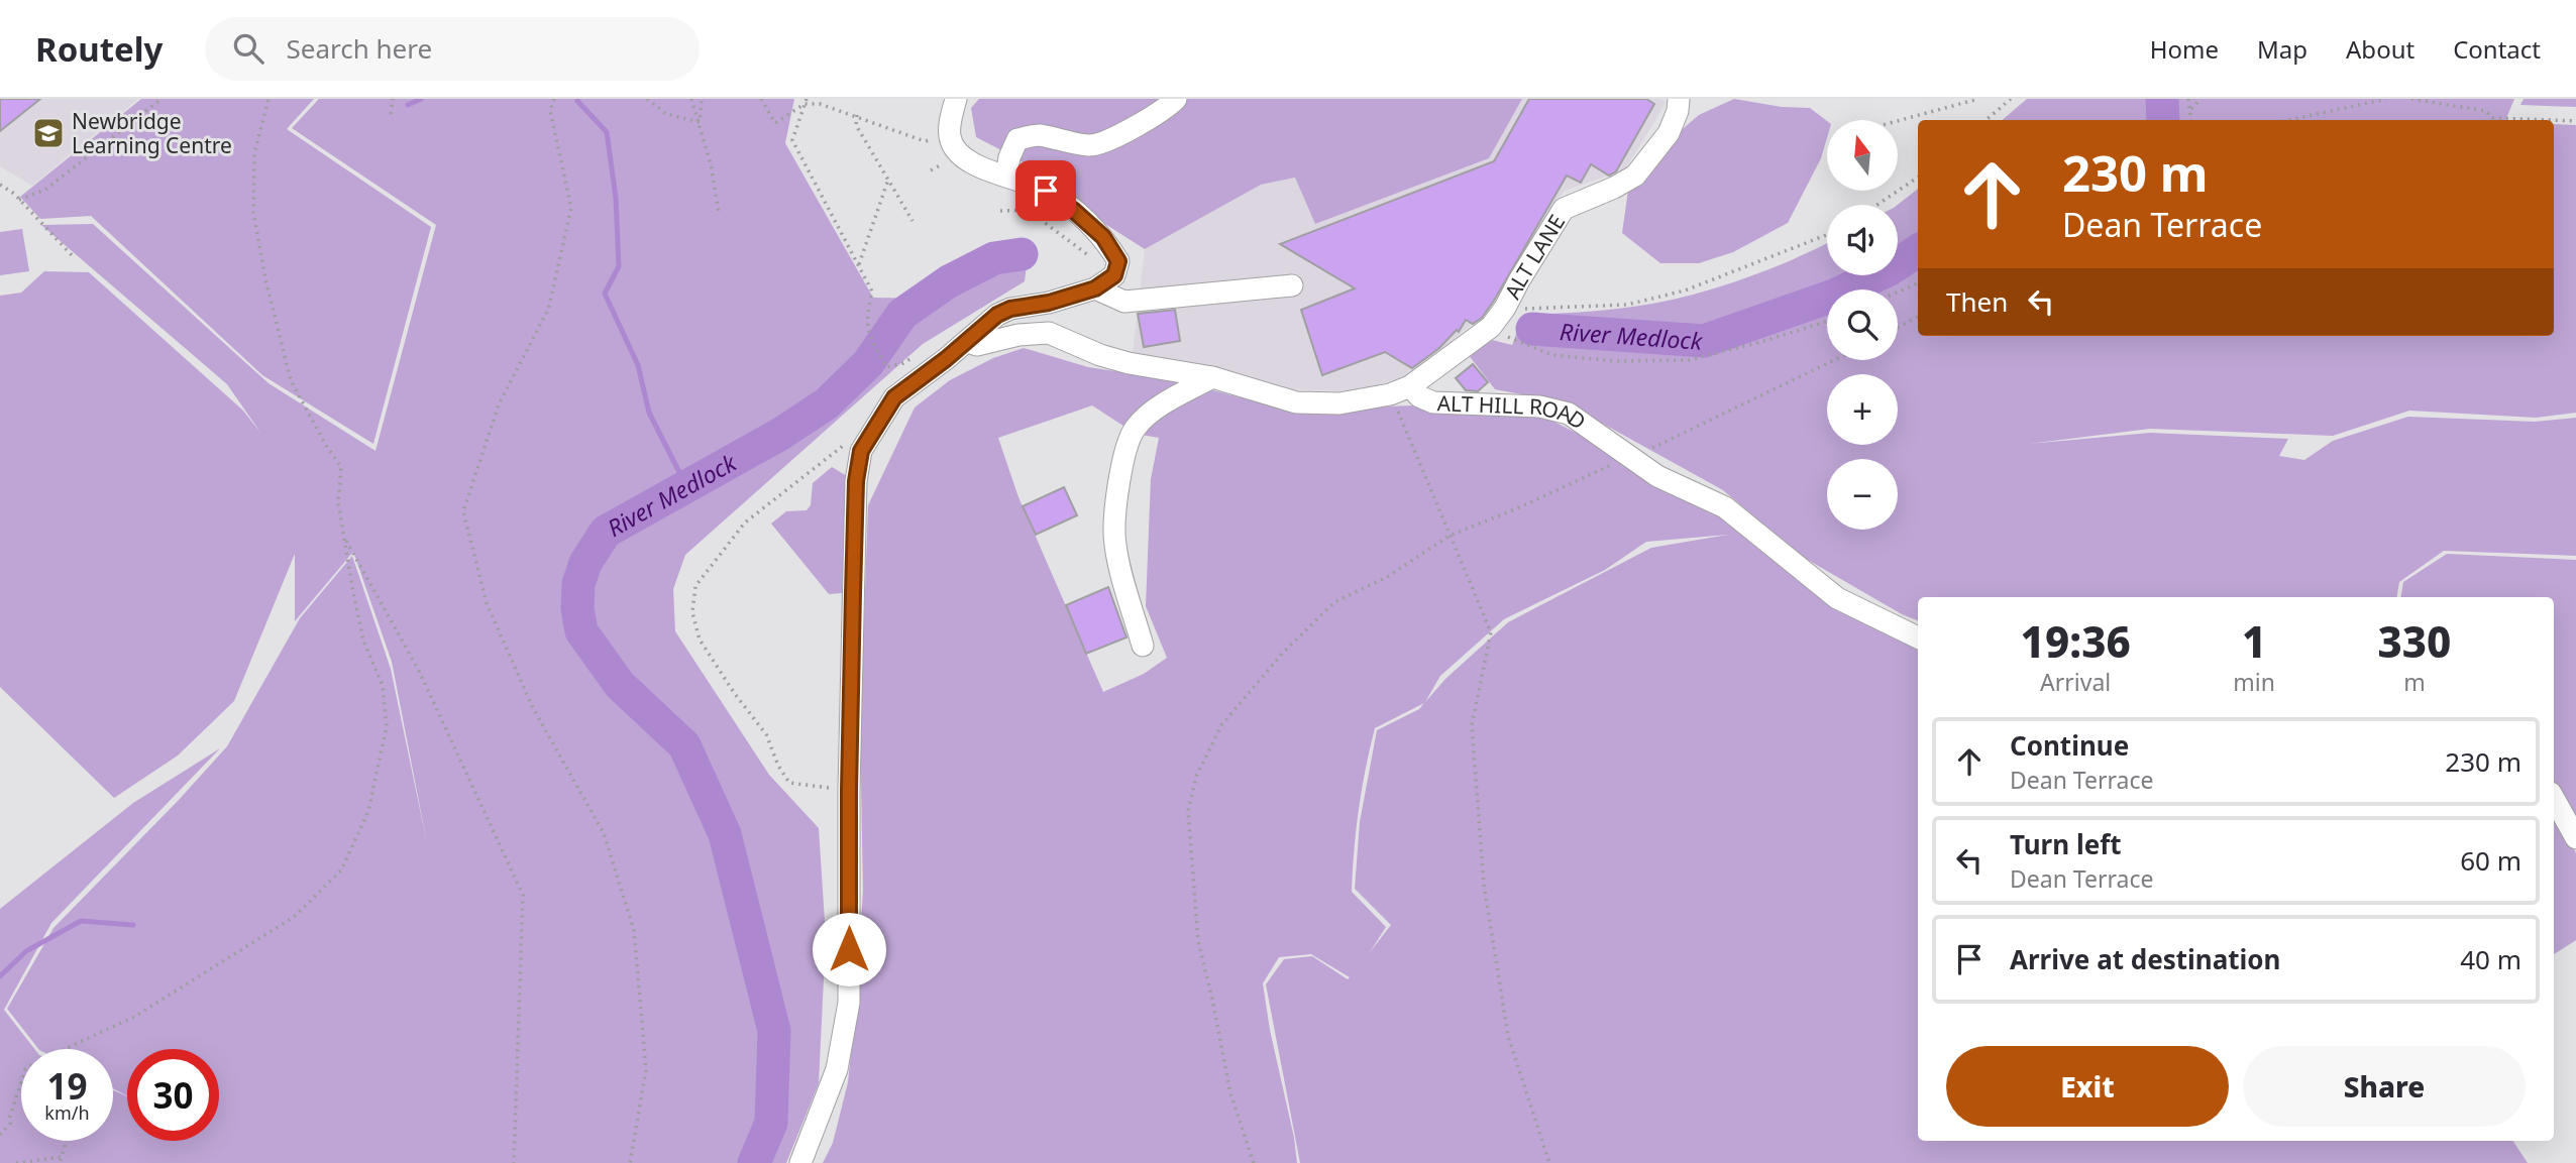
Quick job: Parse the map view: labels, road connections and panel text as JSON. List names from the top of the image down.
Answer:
{
  "streets": {
    "street": ["ALT LANE", "ALT HILL ROAD"]
  },
  "crossings": [
    ["ALT LANE", "ALT HILL ROAD"]
  ],
  "water": ["River Medlock"],
  "places": {
    "school or university": ["Newbridge Learning Centre"]
  },
  "north": "top",
  "page": {
    "header": "Routely",
    "search": "Search here",
    "nav": [
      "Home",
      "Map",
      "About",
      "Contact"
    ],
    "map_buttons": ["+", "−"],
    "turn": ["230 m", "Dean Terrace"],
    "then": "Then",
    "eta": [
      "19:36",
      "Arrival",
      "1",
      "min",
      "330",
      "m"
    ],
    "list": [
      {
        "name": "Continue",
        "note": "Dean Terrace",
        "value": "230 m"
      },
      {
        "name": "Turn left",
        "note": "Dean Terrace",
        "value": "60 m"
      },
      {
        "name": "Arrive at destination",
        "value": "40 m"
      }
    ],
    "buttons": ["Exit", "Share"],
    "speed": "19 km/h",
    "limit": "30"
  }
}
